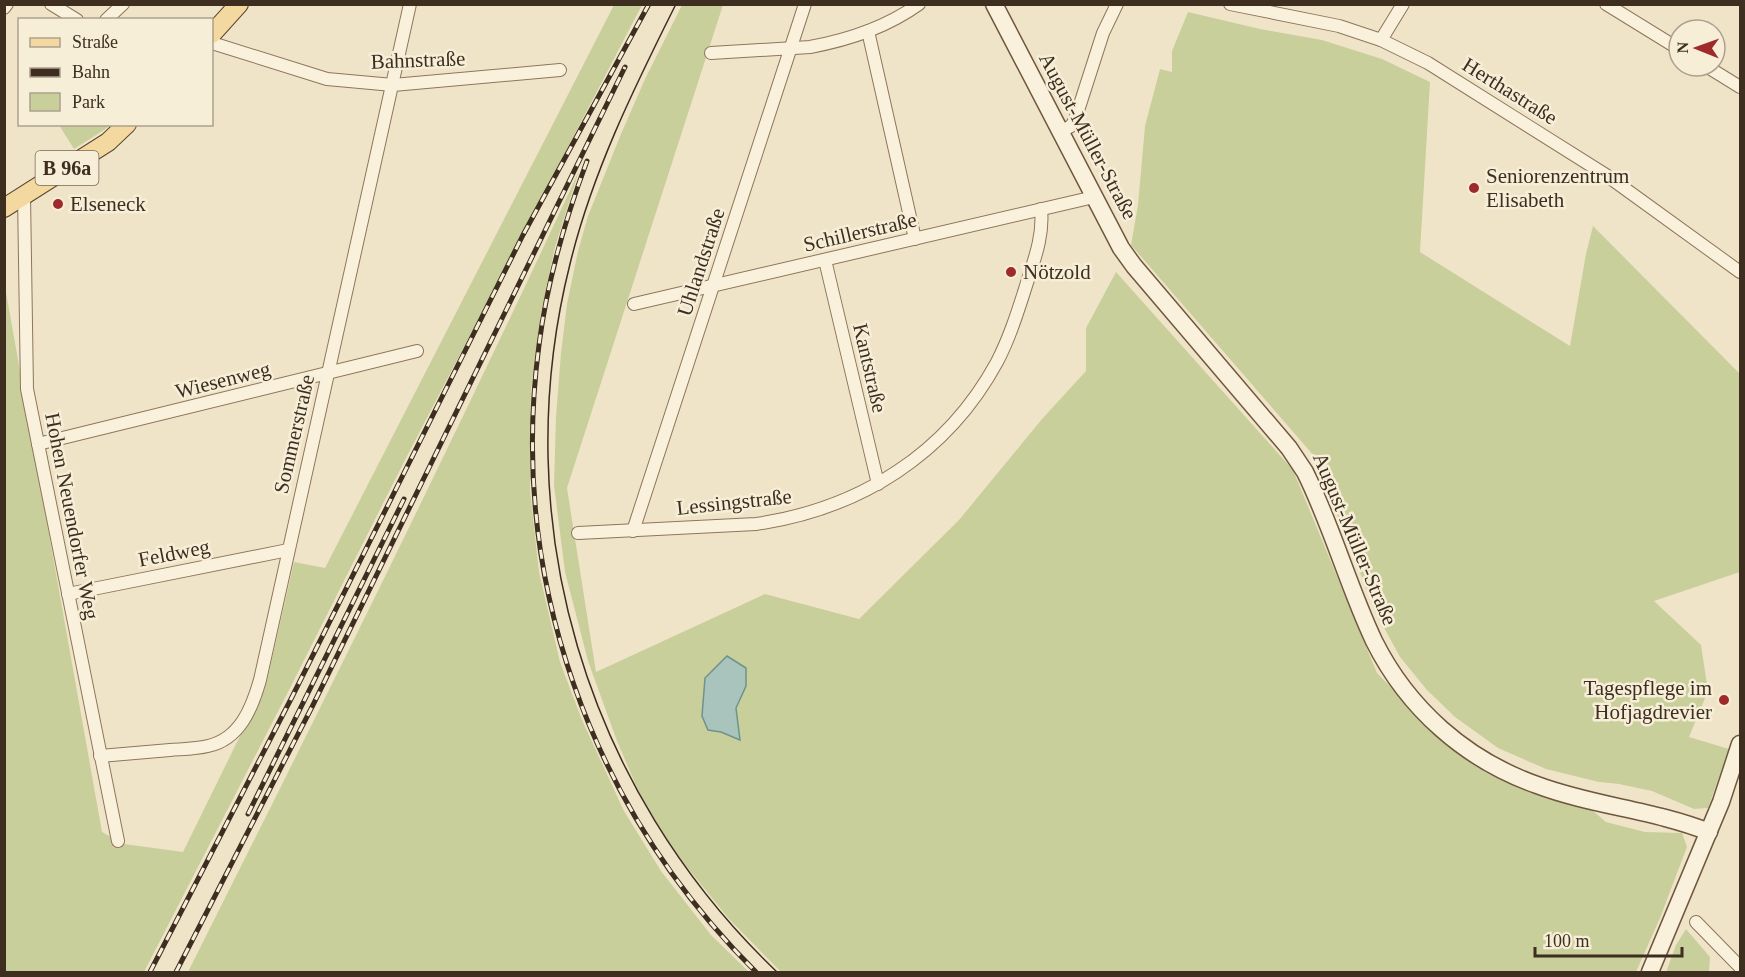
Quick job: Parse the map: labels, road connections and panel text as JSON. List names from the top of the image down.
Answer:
{
  "streets": {
    "main road": ["August-Müller-Straße", "B 96a"],
    "street": [
      "Bahnstraße",
      "Herthastraße",
      "Schillerstraße",
      "Uhlandstraße",
      "Kantstraße",
      "Wiesenweg",
      "Sommerstraße",
      "Lessingstraße",
      "Hohen Neuendorfer Weg",
      "Feldweg"
    ]
  },
  "crossings": [
    ["Bahnstraße", "Sommerstraße"],
    ["August-Müller-Straße", "Schillerstraße"],
    ["B 96a", "Hohen Neuendorfer Weg"],
    ["Schillerstraße", "Uhlandstraße"],
    ["Schillerstraße", "Kantstraße"],
    ["Schillerstraße", "Lessingstraße"],
    ["Uhlandstraße", "Lessingstraße"],
    ["Kantstraße", "Lessingstraße"],
    ["Wiesenweg", "Sommerstraße"],
    ["Wiesenweg", "Hohen Neuendorfer Weg"],
    ["Sommerstraße", "Hohen Neuendorfer Weg"],
    ["Sommerstraße", "Feldweg"],
    ["Hohen Neuendorfer Weg", "Feldweg"]
  ],
  "places": [
    "Seniorenzentrum Elisabeth",
    "Elseneck",
    "Nötzold",
    "Tagespflege im Hofjagdrevier"
  ],
  "legend": ["Straße", "Bahn", "Park"],
  "scale_bar": "100 m",
  "north": "left"
}
